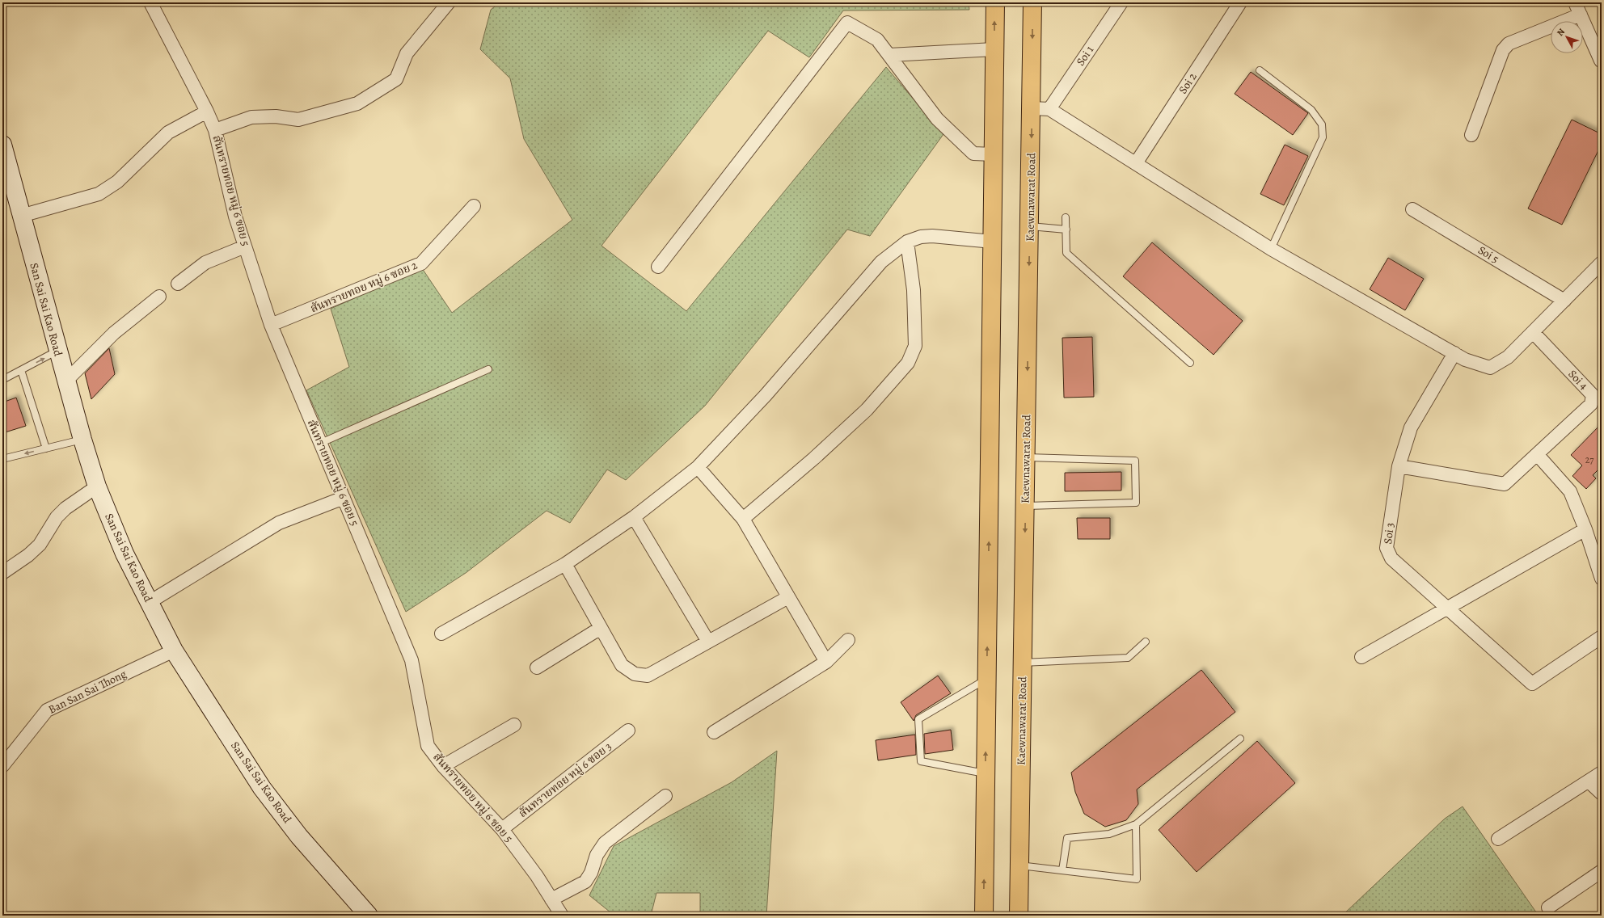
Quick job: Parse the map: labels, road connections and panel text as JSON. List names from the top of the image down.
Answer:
{
  "streets": {
    "main road": ["Kaewnawarat Road", "San Sai Sai Kao Road"],
    "street": [
      "Soi 1",
      "Soi 2",
      "สันทรายทอย หมู่ 6 ซอย 5",
      "Soi 5",
      "สันทรายทอย หมู่ 6 ซอย 2",
      "Soi 4",
      "Soi 3",
      "Ban San Sai Thong",
      "สันทรายทอย หมู่ 6 ซอย 3"
    ]
  },
  "crossings": [
    ["Soi 1", "Kaewnawarat Road"],
    ["สันทรายทอย หมู่ 6 ซอย 5", "สันทรายทอย หมู่ 6 ซอย 2"],
    ["สันทรายทอย หมู่ 6 ซอย 5", "สันทรายทอย หมู่ 6 ซอย 3"],
    ["San Sai Sai Kao Road", "Ban San Sai Thong"]
  ],
  "house_numbers": ["27"],
  "north": "top left"
}
